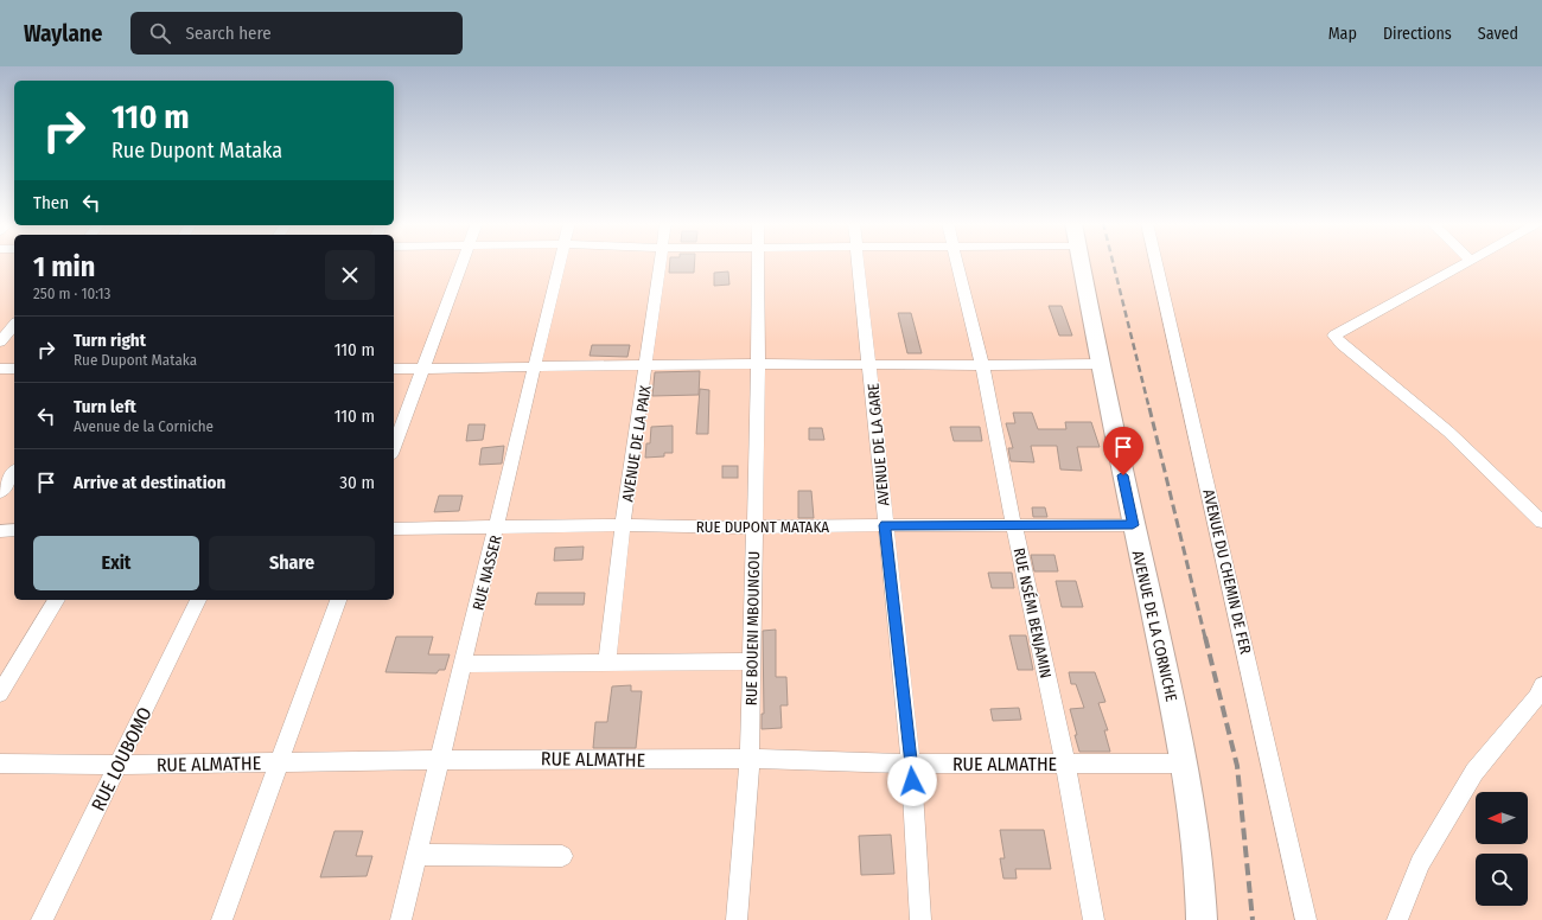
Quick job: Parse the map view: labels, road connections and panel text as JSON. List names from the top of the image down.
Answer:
{
  "streets": {
    "street": [
      "AVENUE DE LA PAIX",
      "AVENUE DE LA GARE",
      "RUE DUPONT MATAKA",
      "AVENUE DU CHEMIN DE FER",
      "RUE NASSER",
      "RUE NSÉMI BENJAMIN",
      "AVENUE DE LA CORNICHE",
      "RUE BOUENI MBOUNGOU",
      "RUE LOUBOMO",
      "RUE ALMATHE"
    ]
  },
  "crossings": [
    ["AVENUE DE LA PAIX", "RUE DUPONT MATAKA"],
    ["AVENUE DE LA GARE", "RUE DUPONT MATAKA"],
    ["AVENUE DE LA GARE", "RUE ALMATHE"],
    ["RUE DUPONT MATAKA", "RUE NASSER"],
    ["RUE DUPONT MATAKA", "RUE NSÉMI BENJAMIN"],
    ["RUE DUPONT MATAKA", "AVENUE DE LA CORNICHE"],
    ["RUE DUPONT MATAKA", "RUE BOUENI MBOUNGOU"],
    ["RUE NASSER", "RUE ALMATHE"],
    ["RUE NSÉMI BENJAMIN", "RUE ALMATHE"],
    ["AVENUE DE LA CORNICHE", "RUE ALMATHE"],
    ["RUE BOUENI MBOUNGOU", "RUE ALMATHE"],
    ["RUE LOUBOMO", "RUE ALMATHE"]
  ],
  "north": "left",
  "page": {
    "header": "Waylane",
    "search": "Search here",
    "nav": ["Map", "Directions", "Saved"],
    "turn": ["110 m", "Rue Dupont Mataka"],
    "then": "Then",
    "heading": ["1 min", "250 m · 10:13"],
    "list": [
      {
        "name": "Turn right",
        "note": "Rue Dupont Mataka",
        "value": "110 m"
      },
      {
        "name": "Turn left",
        "note": "Avenue de la Corniche",
        "value": "110 m"
      },
      {
        "name": "Arrive at destination",
        "value": "30 m"
      }
    ],
    "buttons": ["Exit", "Share"]
  }
}
